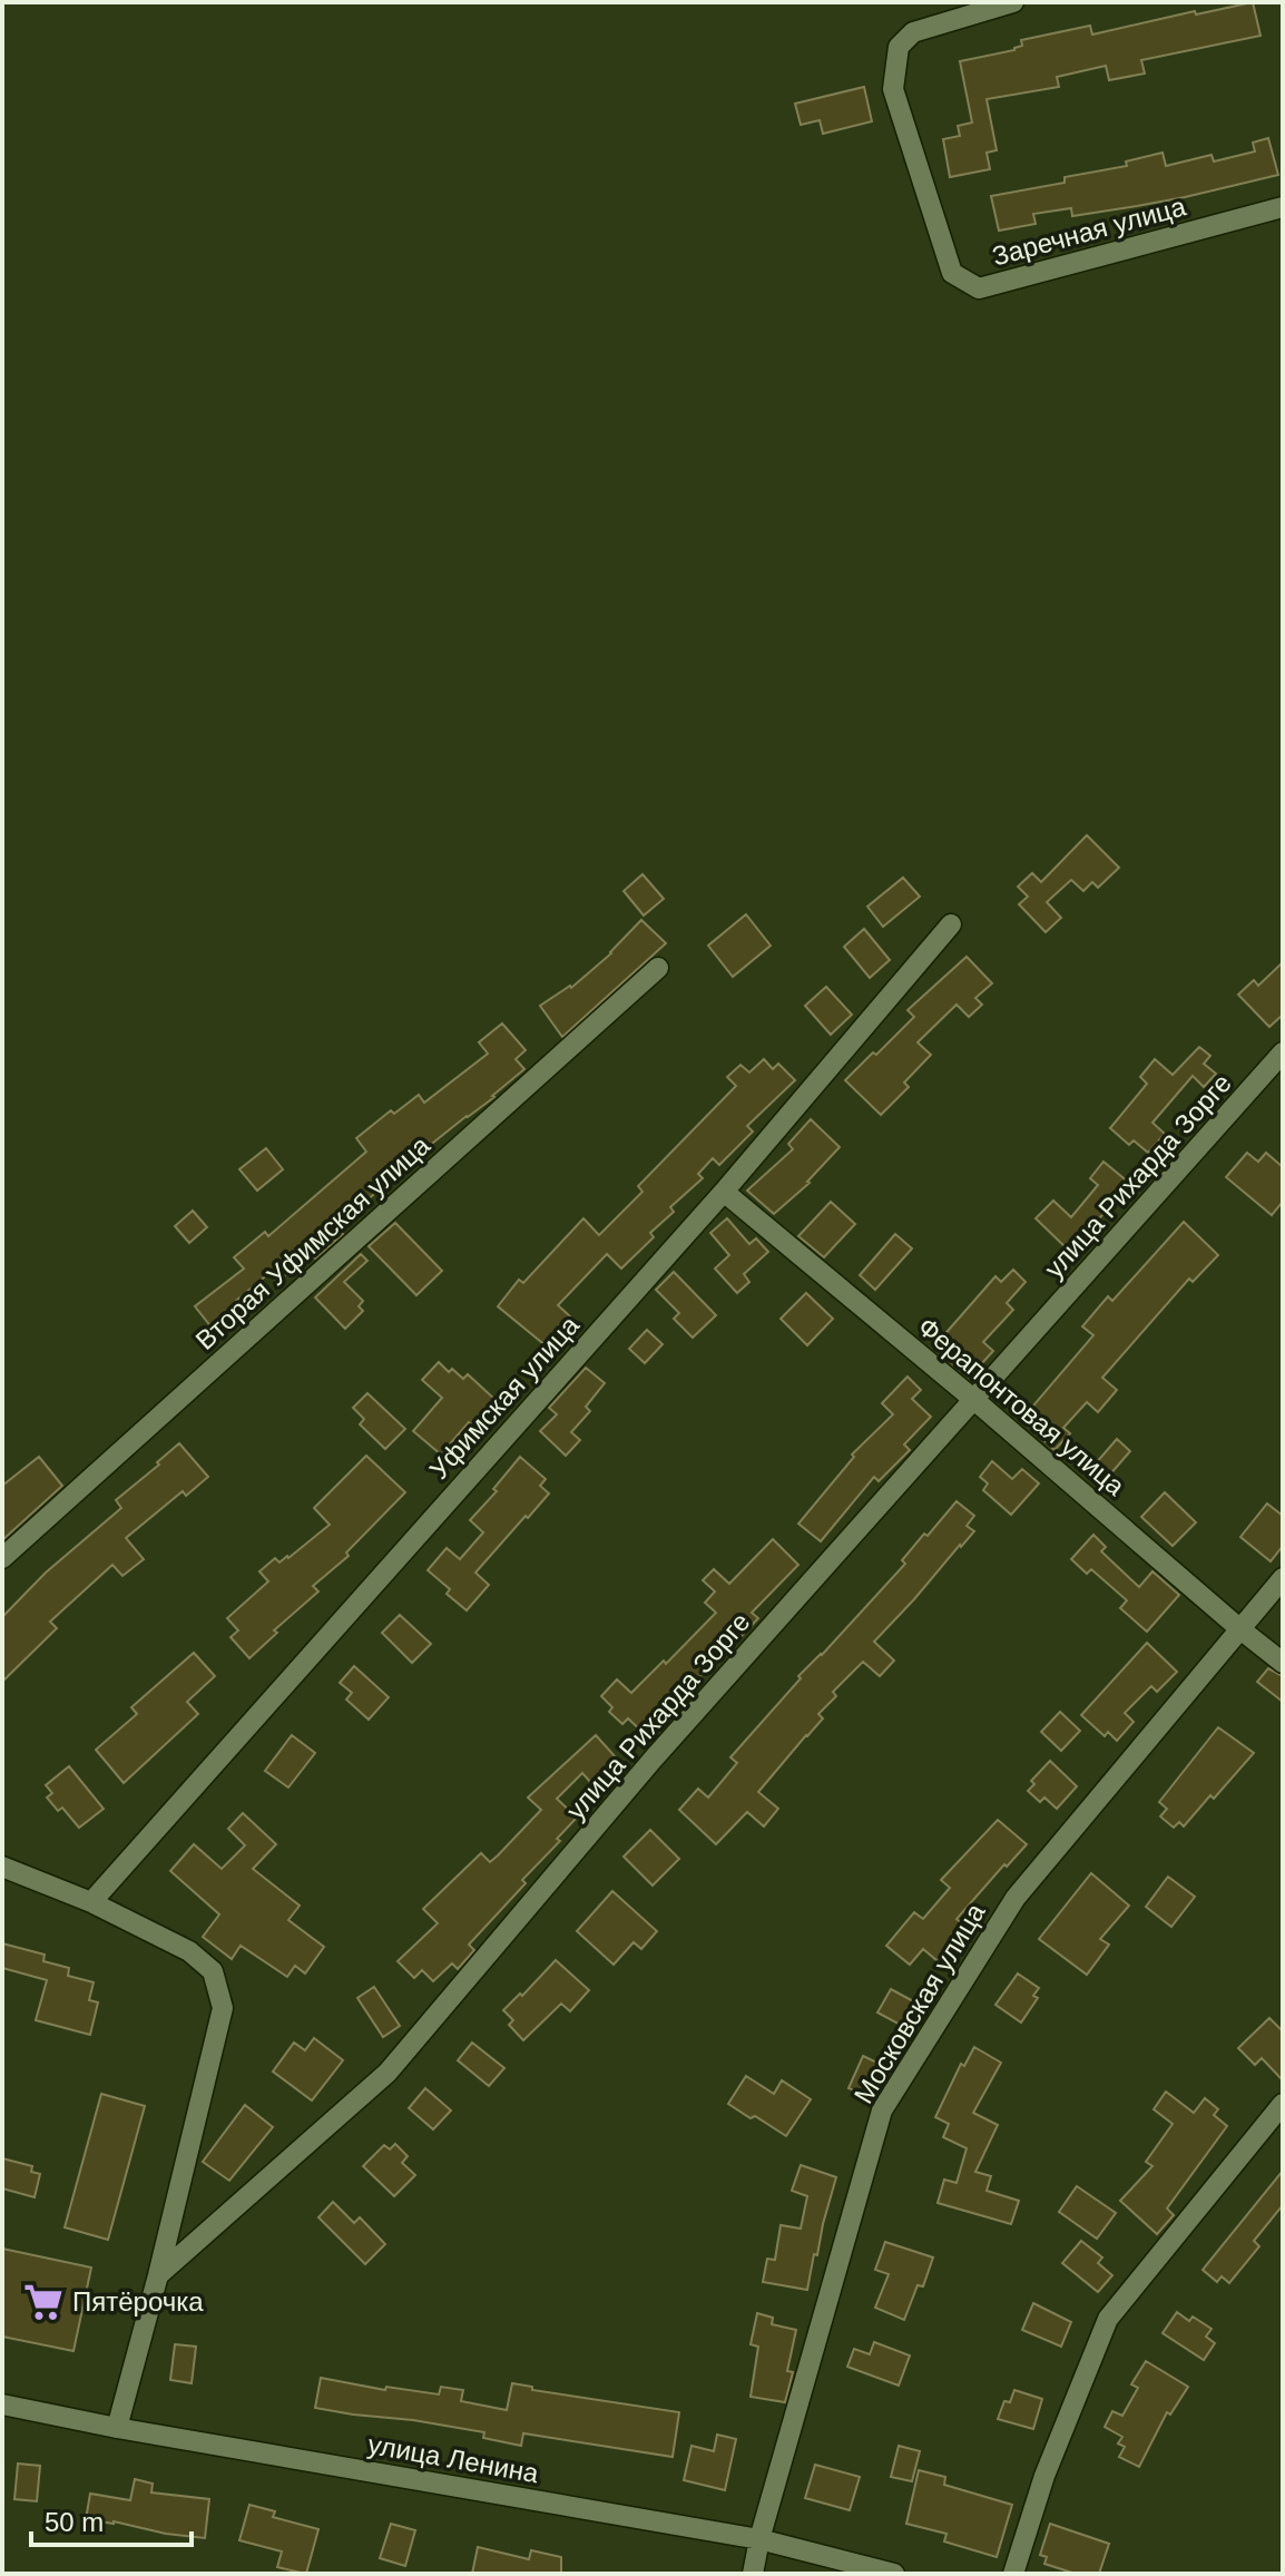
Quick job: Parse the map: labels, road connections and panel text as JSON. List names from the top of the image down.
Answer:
{
  "streets": {
    "street": [
      "Заречная улица",
      "улица Рихарда Зорге",
      "Вторая Уфимская улица",
      "Уфимская улица",
      "Ферапонтовая улица",
      "Московская улица",
      "улица Ленина"
    ]
  },
  "crossings": [
    ["улица Рихарда Зорге", "Ферапонтовая улица"],
    ["Уфимская улица", "Ферапонтовая улица"],
    ["Ферапонтовая улица", "Московская улица"],
    ["Московская улица", "улица Ленина"]
  ],
  "places": {
    "supermarket": ["Пятёрочка"]
  },
  "scale_bar": "50 m"
}
